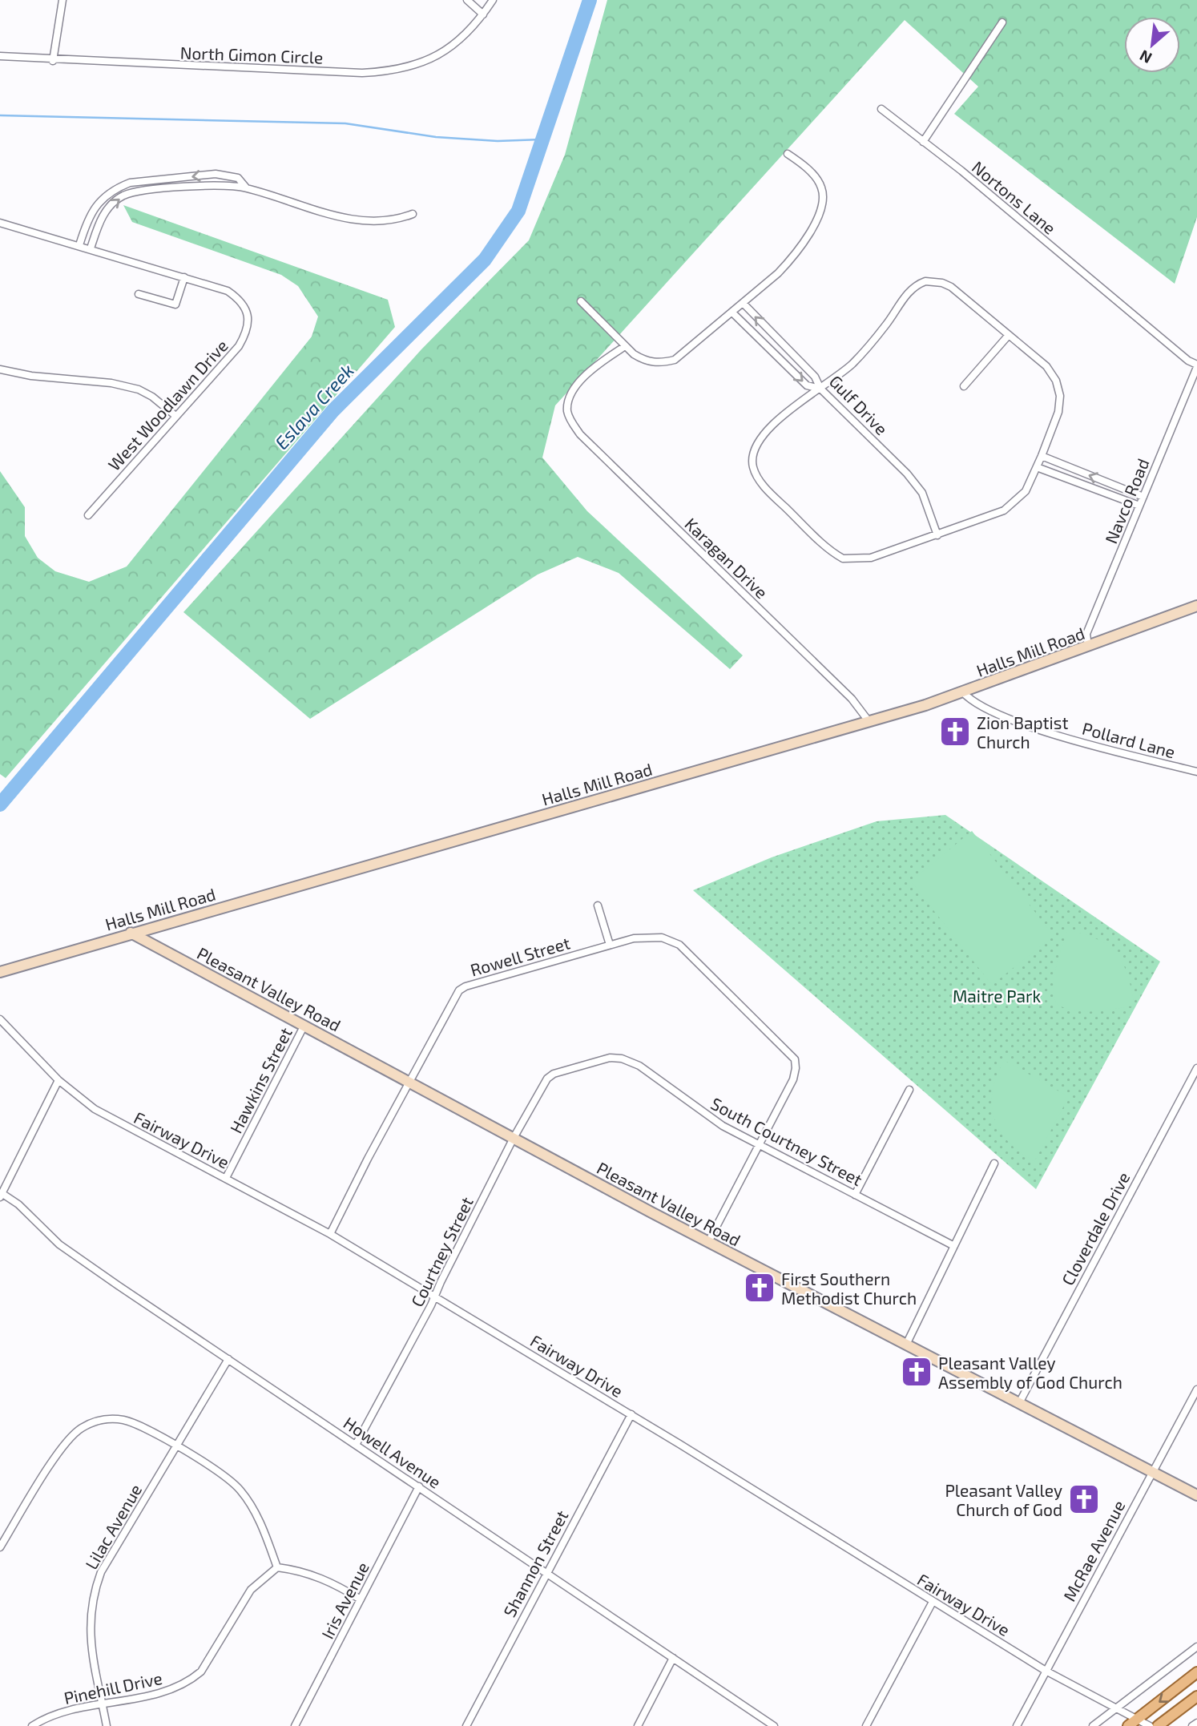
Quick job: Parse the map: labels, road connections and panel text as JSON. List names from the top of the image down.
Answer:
{
  "streets": {
    "street": [
      "North Gimon Circle",
      "Nortons Lane",
      "West Woodlawn Drive",
      "Gulf Drive",
      "Navco Road",
      "Karagan Drive",
      "Halls Mill Road",
      "Pollard Lane",
      "Rowell Street",
      "Pleasant Valley Road",
      "Hawkins Street",
      "Fairway Drive",
      "South Courtney Street",
      "Cloverdale Drive",
      "Courtney Street",
      "Howell Avenue",
      "Lilac Avenue",
      "McRae Avenue",
      "Shannon Street",
      "Iris Avenue",
      "Pinehill Drive"
    ]
  },
  "crossings": [
    ["Nortons Lane", "Navco Road"],
    ["Navco Road", "Halls Mill Road"],
    ["Karagan Drive", "Halls Mill Road"],
    ["Halls Mill Road", "Pollard Lane"],
    ["Halls Mill Road", "Pleasant Valley Road"],
    ["Rowell Street", "Pleasant Valley Road"],
    ["Rowell Street", "Fairway Drive"],
    ["Rowell Street", "South Courtney Street"],
    ["Pleasant Valley Road", "Hawkins Street"],
    ["Pleasant Valley Road", "South Courtney Street"],
    ["Pleasant Valley Road", "Cloverdale Drive"],
    ["Pleasant Valley Road", "Courtney Street"],
    ["Pleasant Valley Road", "McRae Avenue"],
    ["Hawkins Street", "Fairway Drive"],
    ["Fairway Drive", "Courtney Street"],
    ["Fairway Drive", "McRae Avenue"],
    ["Fairway Drive", "Shannon Street"],
    ["South Courtney Street", "Courtney Street"],
    ["Courtney Street", "Howell Avenue"],
    ["Howell Avenue", "Lilac Avenue"],
    ["Howell Avenue", "Shannon Street"],
    ["Howell Avenue", "Iris Avenue"],
    ["Lilac Avenue", "Pinehill Drive"]
  ],
  "water": ["Eslava Creek"],
  "parks": ["Maitre Park"],
  "places": {
    "church": [
      "Zion Baptist Church",
      "First Southern Methodist Church",
      "Pleasant Valley Assembly of God Church",
      "Pleasant Valley Church of God"
    ]
  },
  "north": "bottom left"
}
